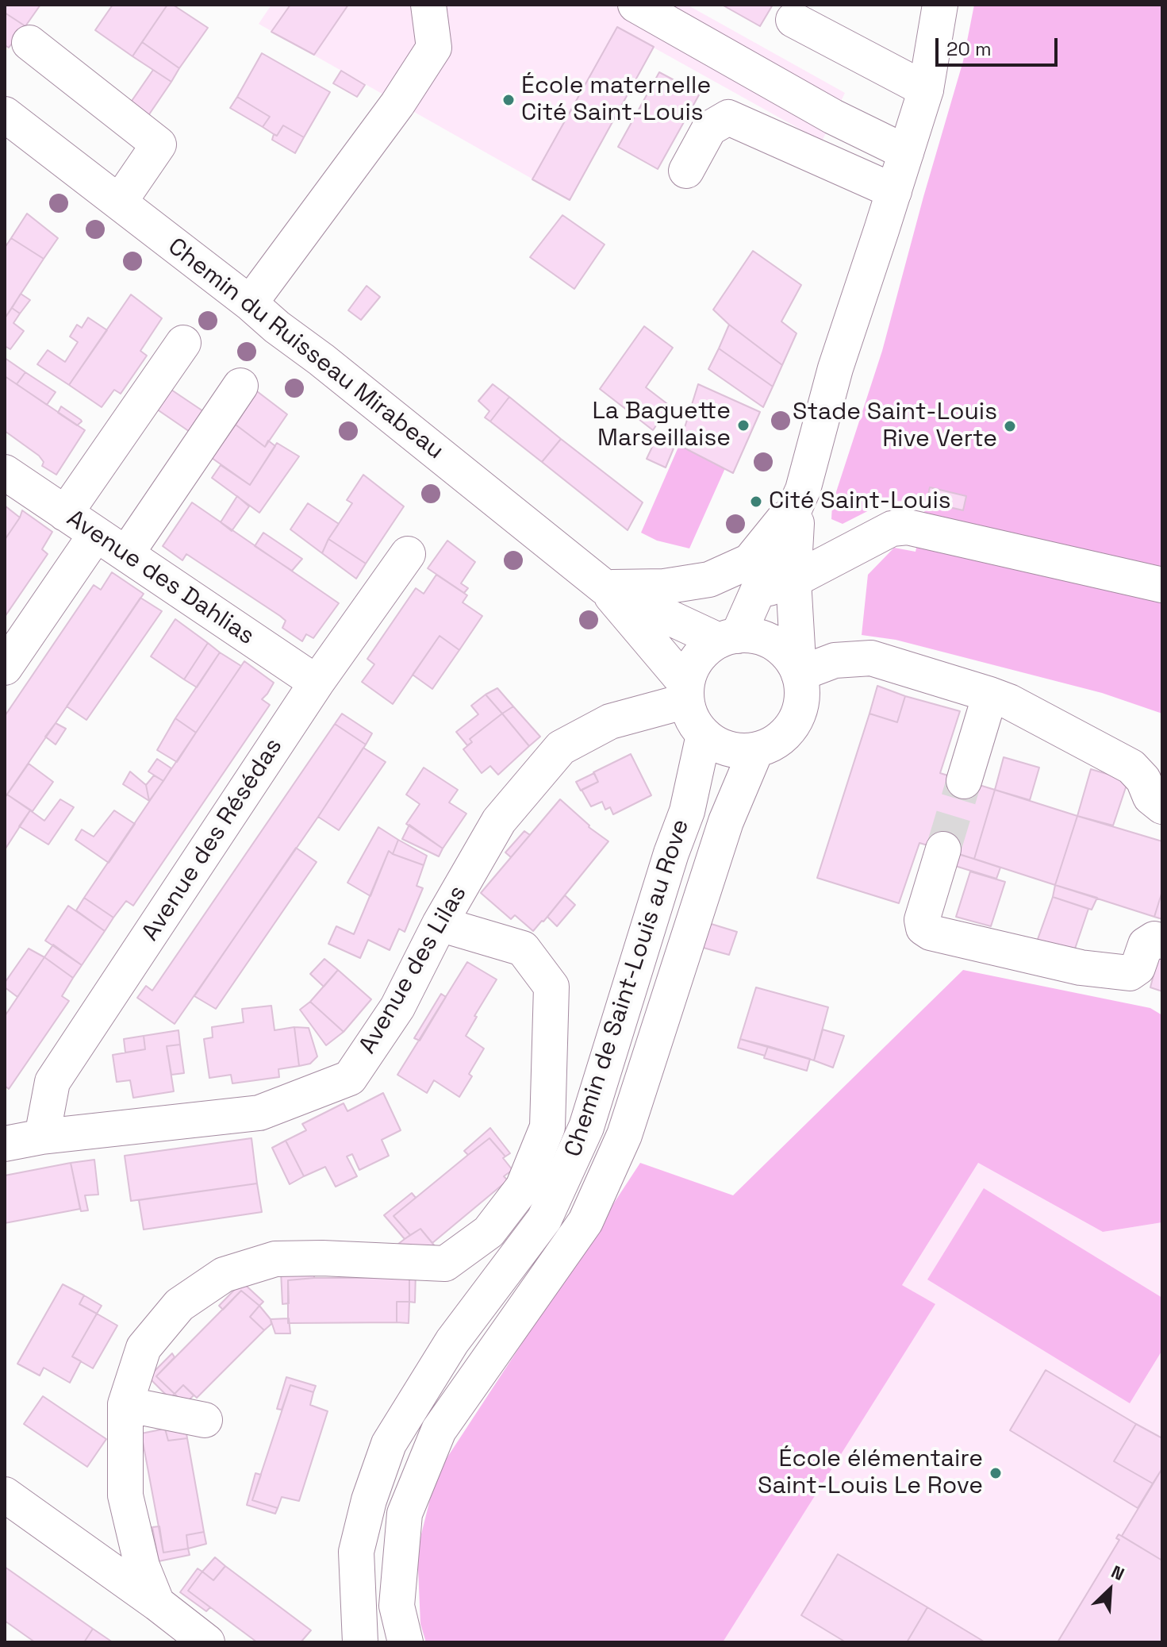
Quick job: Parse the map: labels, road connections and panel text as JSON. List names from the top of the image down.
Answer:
{
  "streets": {
    "street": [
      "Chemin du Ruisseau Mirabeau",
      "Avenue des Dahlias",
      "Avenue des Résédas",
      "Avenue des Lilas",
      "Chemin de Saint-Louis au Rove"
    ]
  },
  "crossings": [
    ["Chemin du Ruisseau Mirabeau", "Avenue des Lilas"],
    ["Chemin du Ruisseau Mirabeau", "Chemin de Saint-Louis au Rove"],
    ["Avenue des Dahlias", "Avenue des Résédas"],
    ["Avenue des Résédas", "Avenue des Lilas"],
    ["Avenue des Lilas", "Chemin de Saint-Louis au Rove"]
  ],
  "places": [
    "École maternelle Cité Saint-Louis",
    "La Baguette Marseillaise",
    "Stade Saint-Louis Rive Verte",
    "Cité Saint-Louis",
    "École élémentaire Saint-Louis Le Rove"
  ],
  "scale_bar": "20 m",
  "north": "top right"
}
